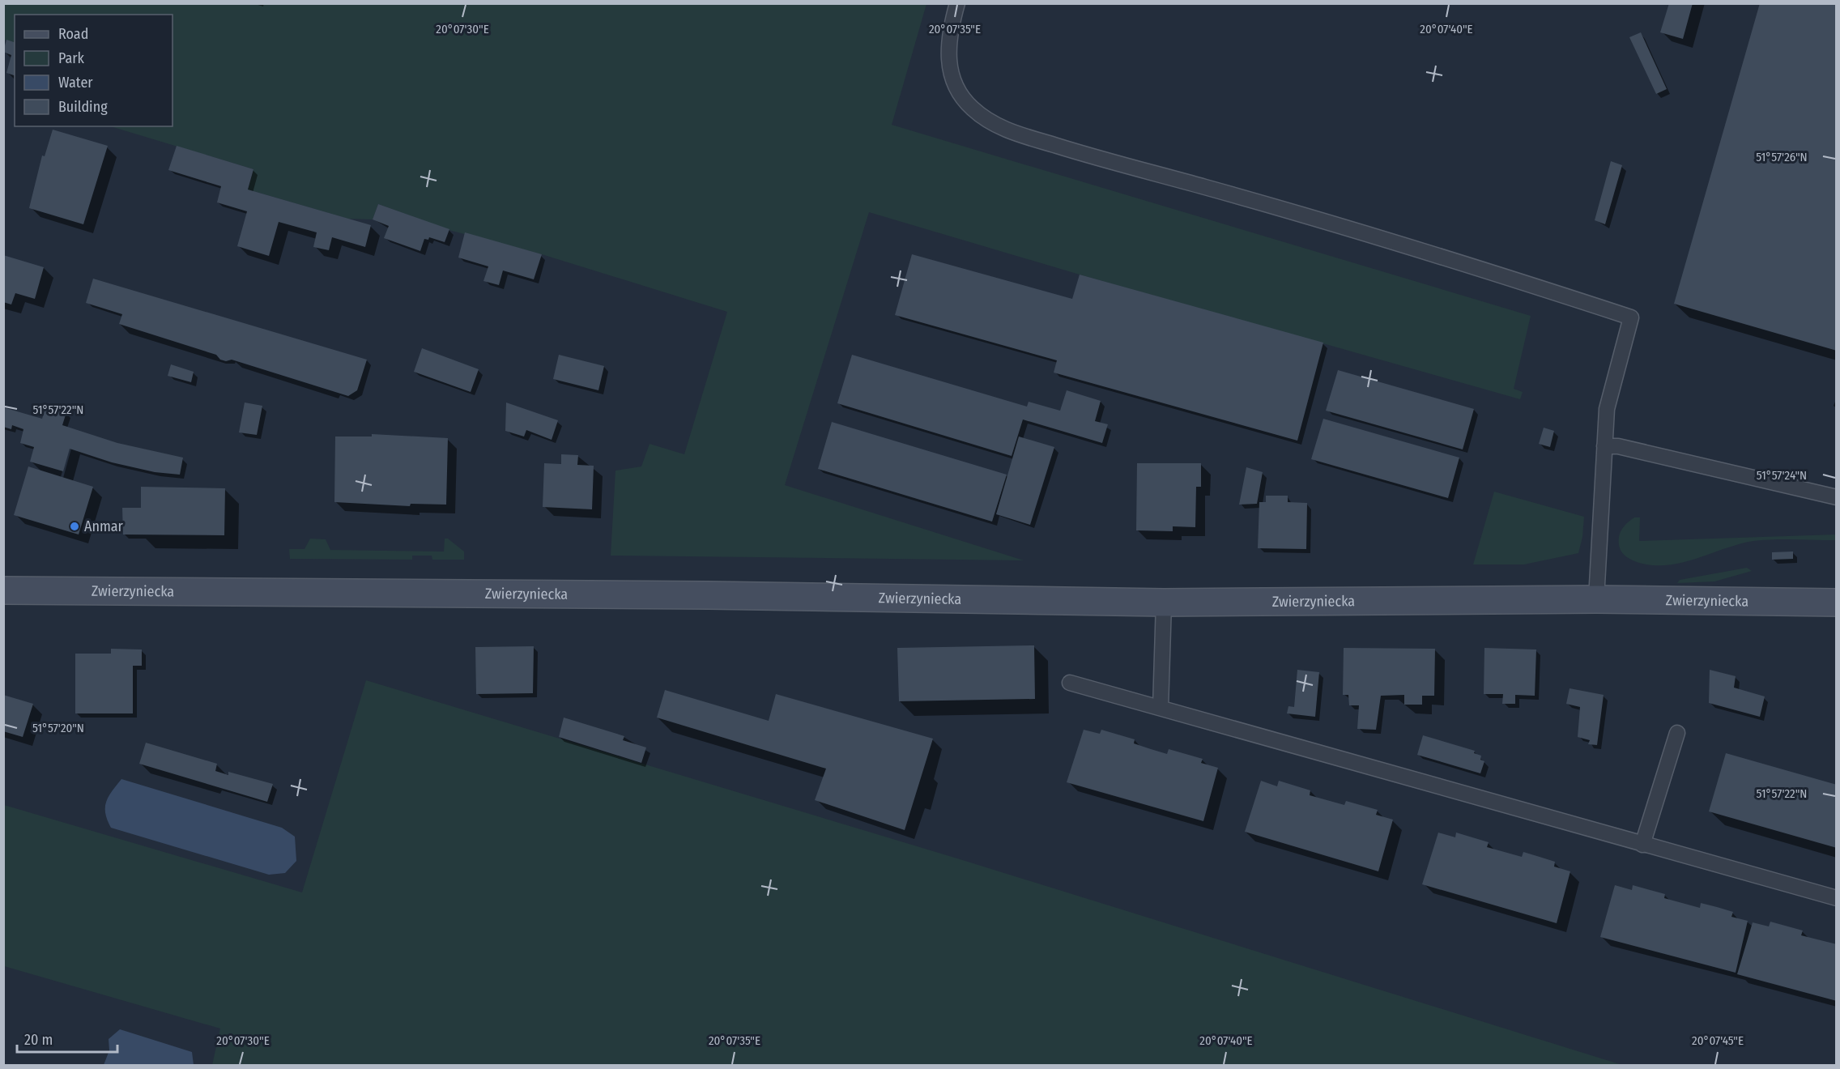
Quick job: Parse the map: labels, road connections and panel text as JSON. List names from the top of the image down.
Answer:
{
  "streets": {
    "street": ["Zwierzyniecka"]
  },
  "places": ["Anmar"],
  "legend": [
    "Road",
    "Park",
    "Water",
    "Building"
  ],
  "scale_bar": "20 m",
  "coordinates": [
    "20°07'30\"E",
    "20°07'35\"E",
    "20°07'40\"E",
    "51°57'26\"N",
    "51°57'22\"N",
    "51°57'24\"N",
    "51°57'20\"N",
    "20°07'45\"E"
  ]
}
